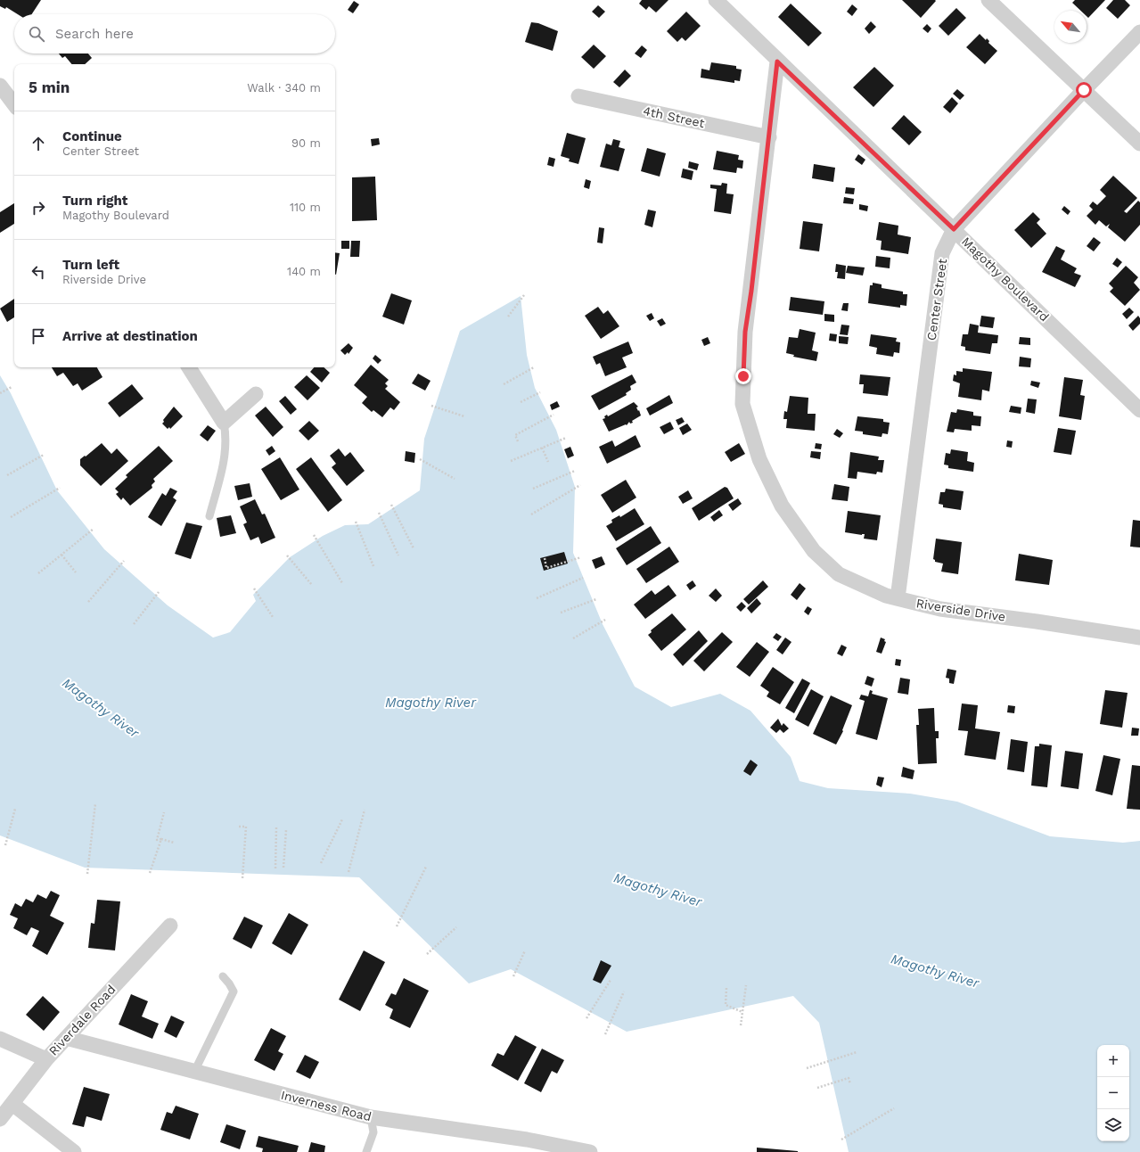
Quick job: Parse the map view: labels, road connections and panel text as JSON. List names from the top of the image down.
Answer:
{
  "streets": {
    "street": [
      "4th Street",
      "Magothy Boulevard",
      "Center Street",
      "Riverside Drive",
      "Riverdale Road",
      "Inverness Road"
    ]
  },
  "crossings": [
    ["4th Street", "Riverside Drive"],
    ["Magothy Boulevard", "Center Street"],
    ["Magothy Boulevard", "Riverside Drive"],
    ["Center Street", "Riverside Drive"],
    ["Riverdale Road", "Inverness Road"]
  ],
  "water": ["Magothy River"],
  "north": "top left",
  "page": {
    "search": "Search here",
    "heading": ["5 min", "Walk · 340 m"],
    "list": [
      ["Continue", "Center Street", "90 m"],
      ["Turn right", "Magothy Boulevard", "110 m"],
      ["Turn left", "Riverside Drive", "140 m"],
      "Arrive at destination"
    ],
    "map_buttons": ["+", "−"]
  }
}
